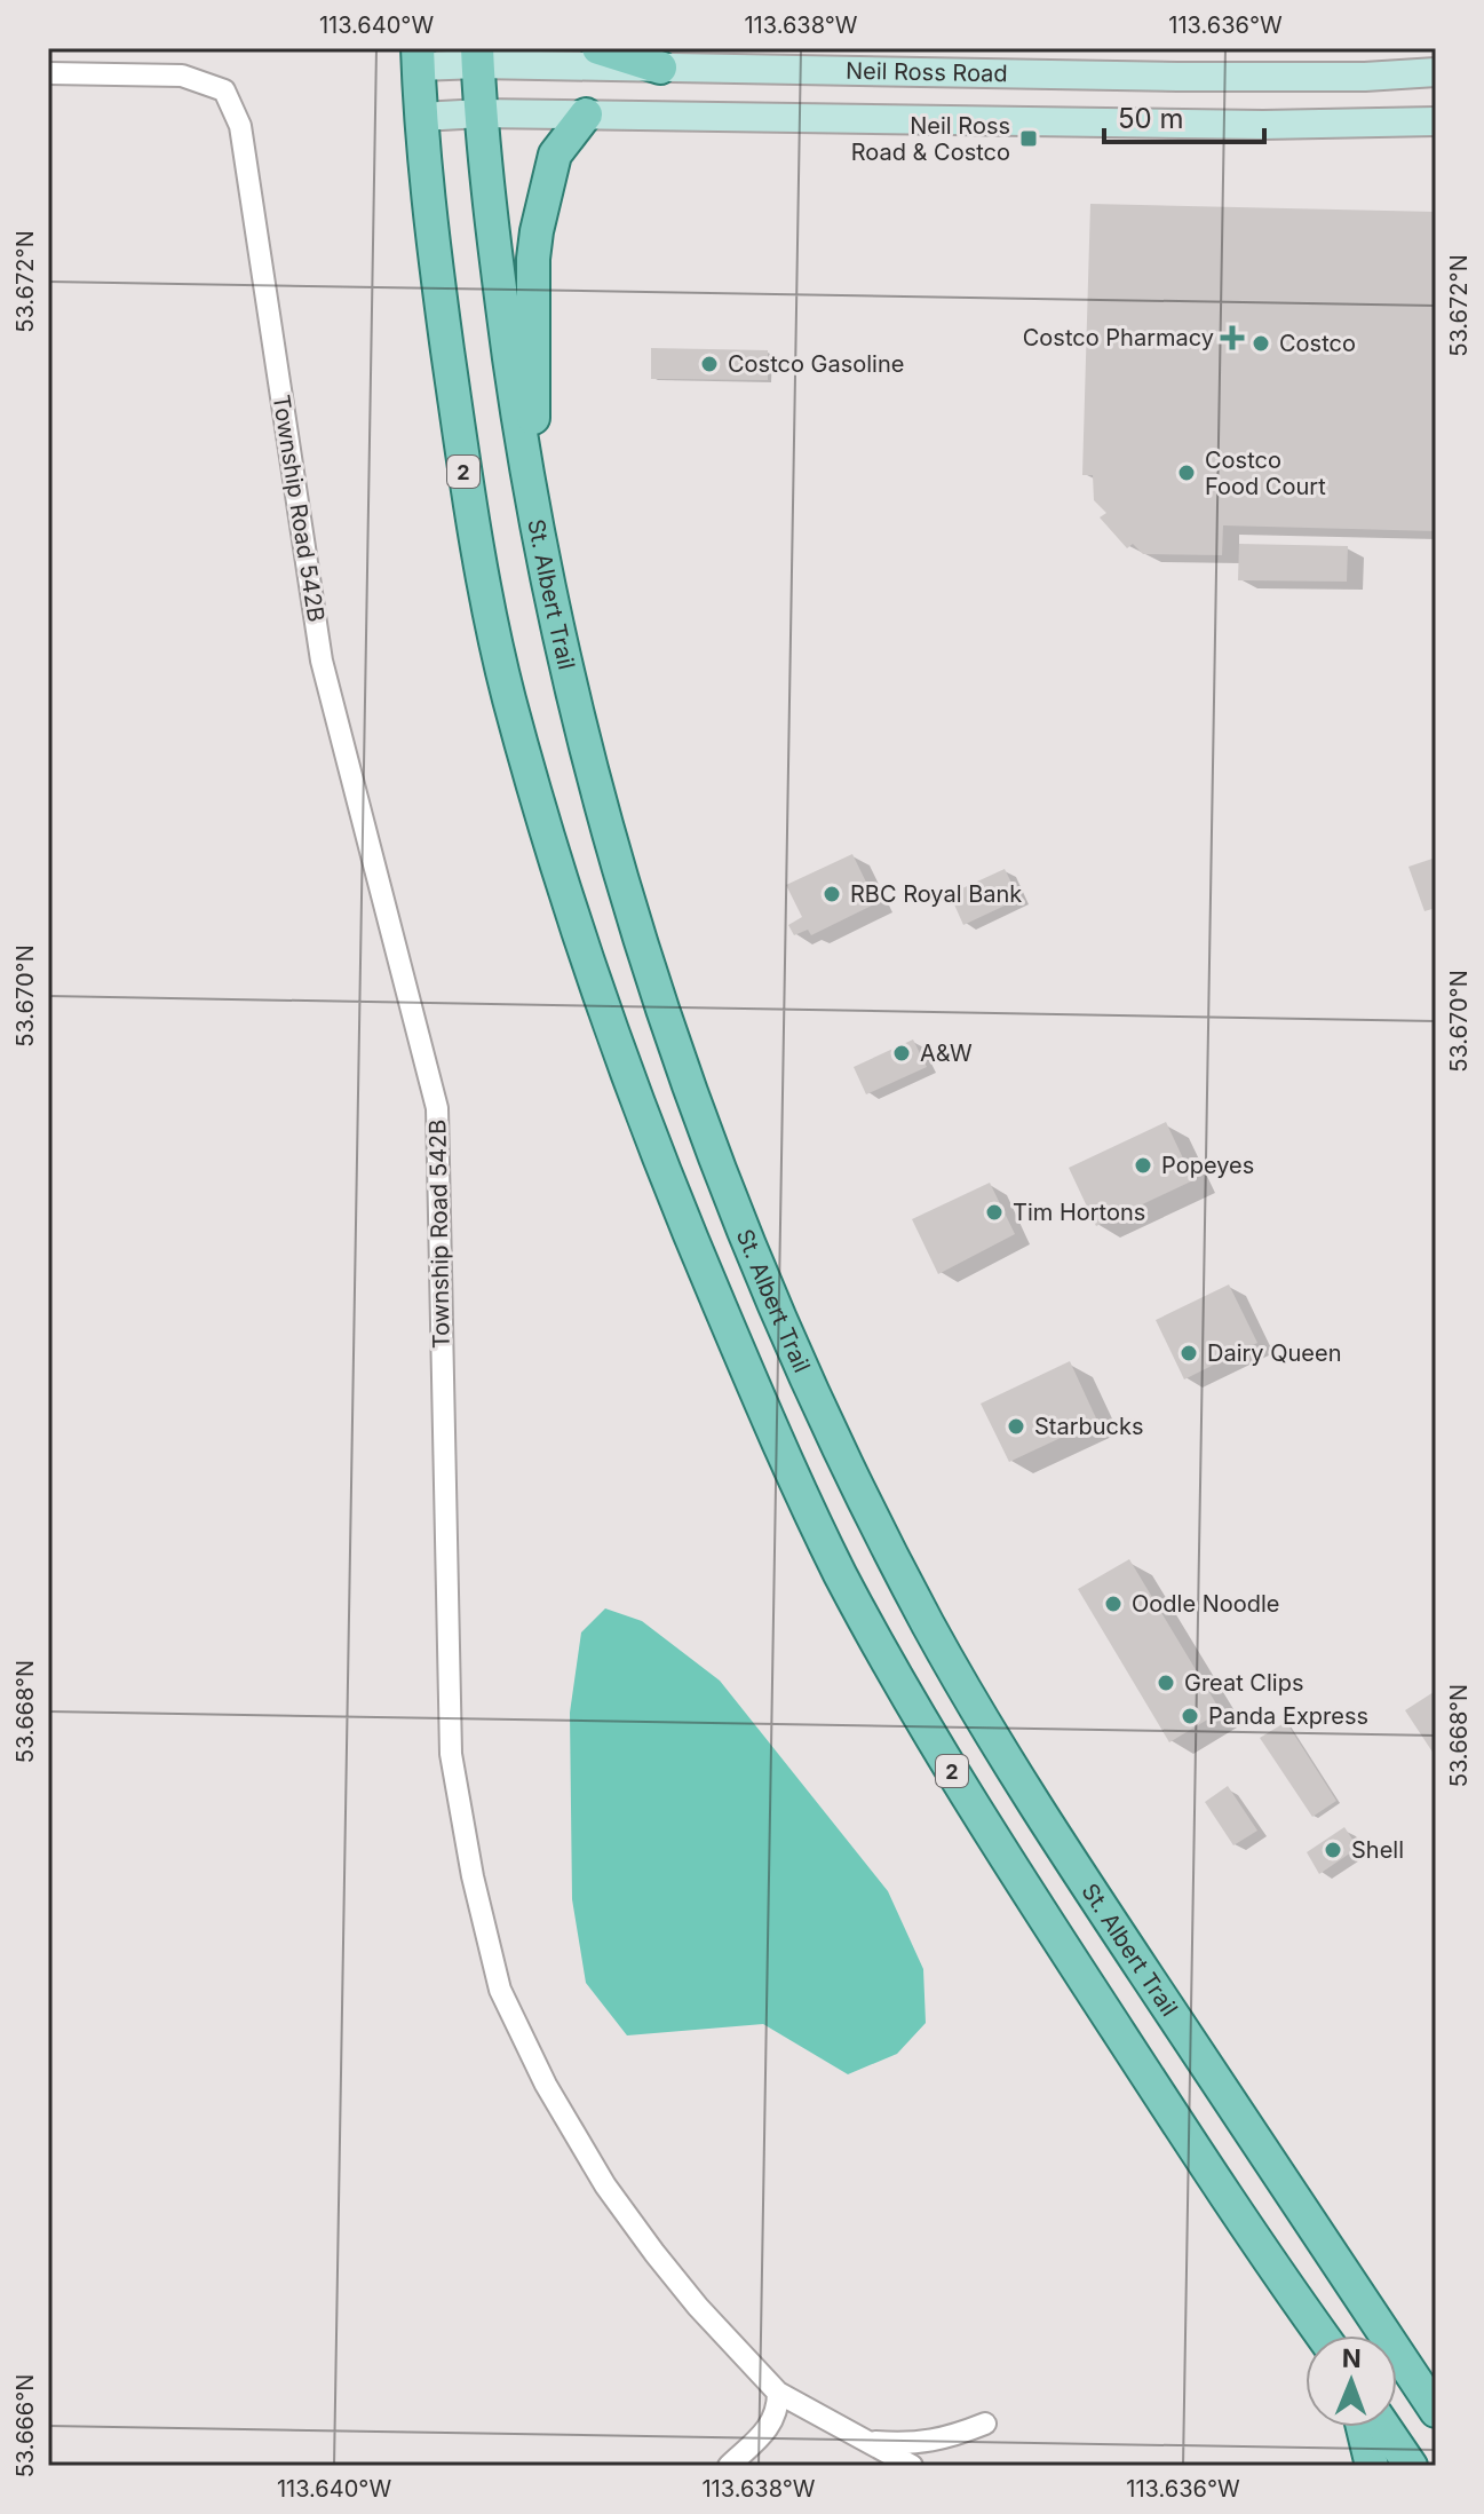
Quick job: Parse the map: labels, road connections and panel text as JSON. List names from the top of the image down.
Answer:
{
  "streets": {
    "main road": ["Neil Ross Road", "2", "St. Albert Trail"],
    "street": ["Township Road 542B"]
  },
  "crossings": [
    ["Neil Ross Road", "2"],
    ["Neil Ross Road", "St. Albert Trail"]
  ],
  "places": {
    "transit": ["Neil Ross Road & Costco"],
    "health": ["Costco Pharmacy"],
    "other": [
      "Costco",
      "Costco Gasoline",
      "Costco Food Court",
      "RBC Royal Bank",
      "A&W",
      "Popeyes",
      "Tim Hortons",
      "Dairy Queen",
      "Starbucks",
      "Oodle Noodle",
      "Great Clips",
      "Panda Express",
      "Shell"
    ]
  },
  "scale_bar": "50 m",
  "north": "top",
  "coordinates": [
    "113.640°W",
    "113.638°W",
    "113.636°W",
    "53.672°N",
    "53.670°N",
    "53.668°N",
    "53.666°N"
  ]
}
